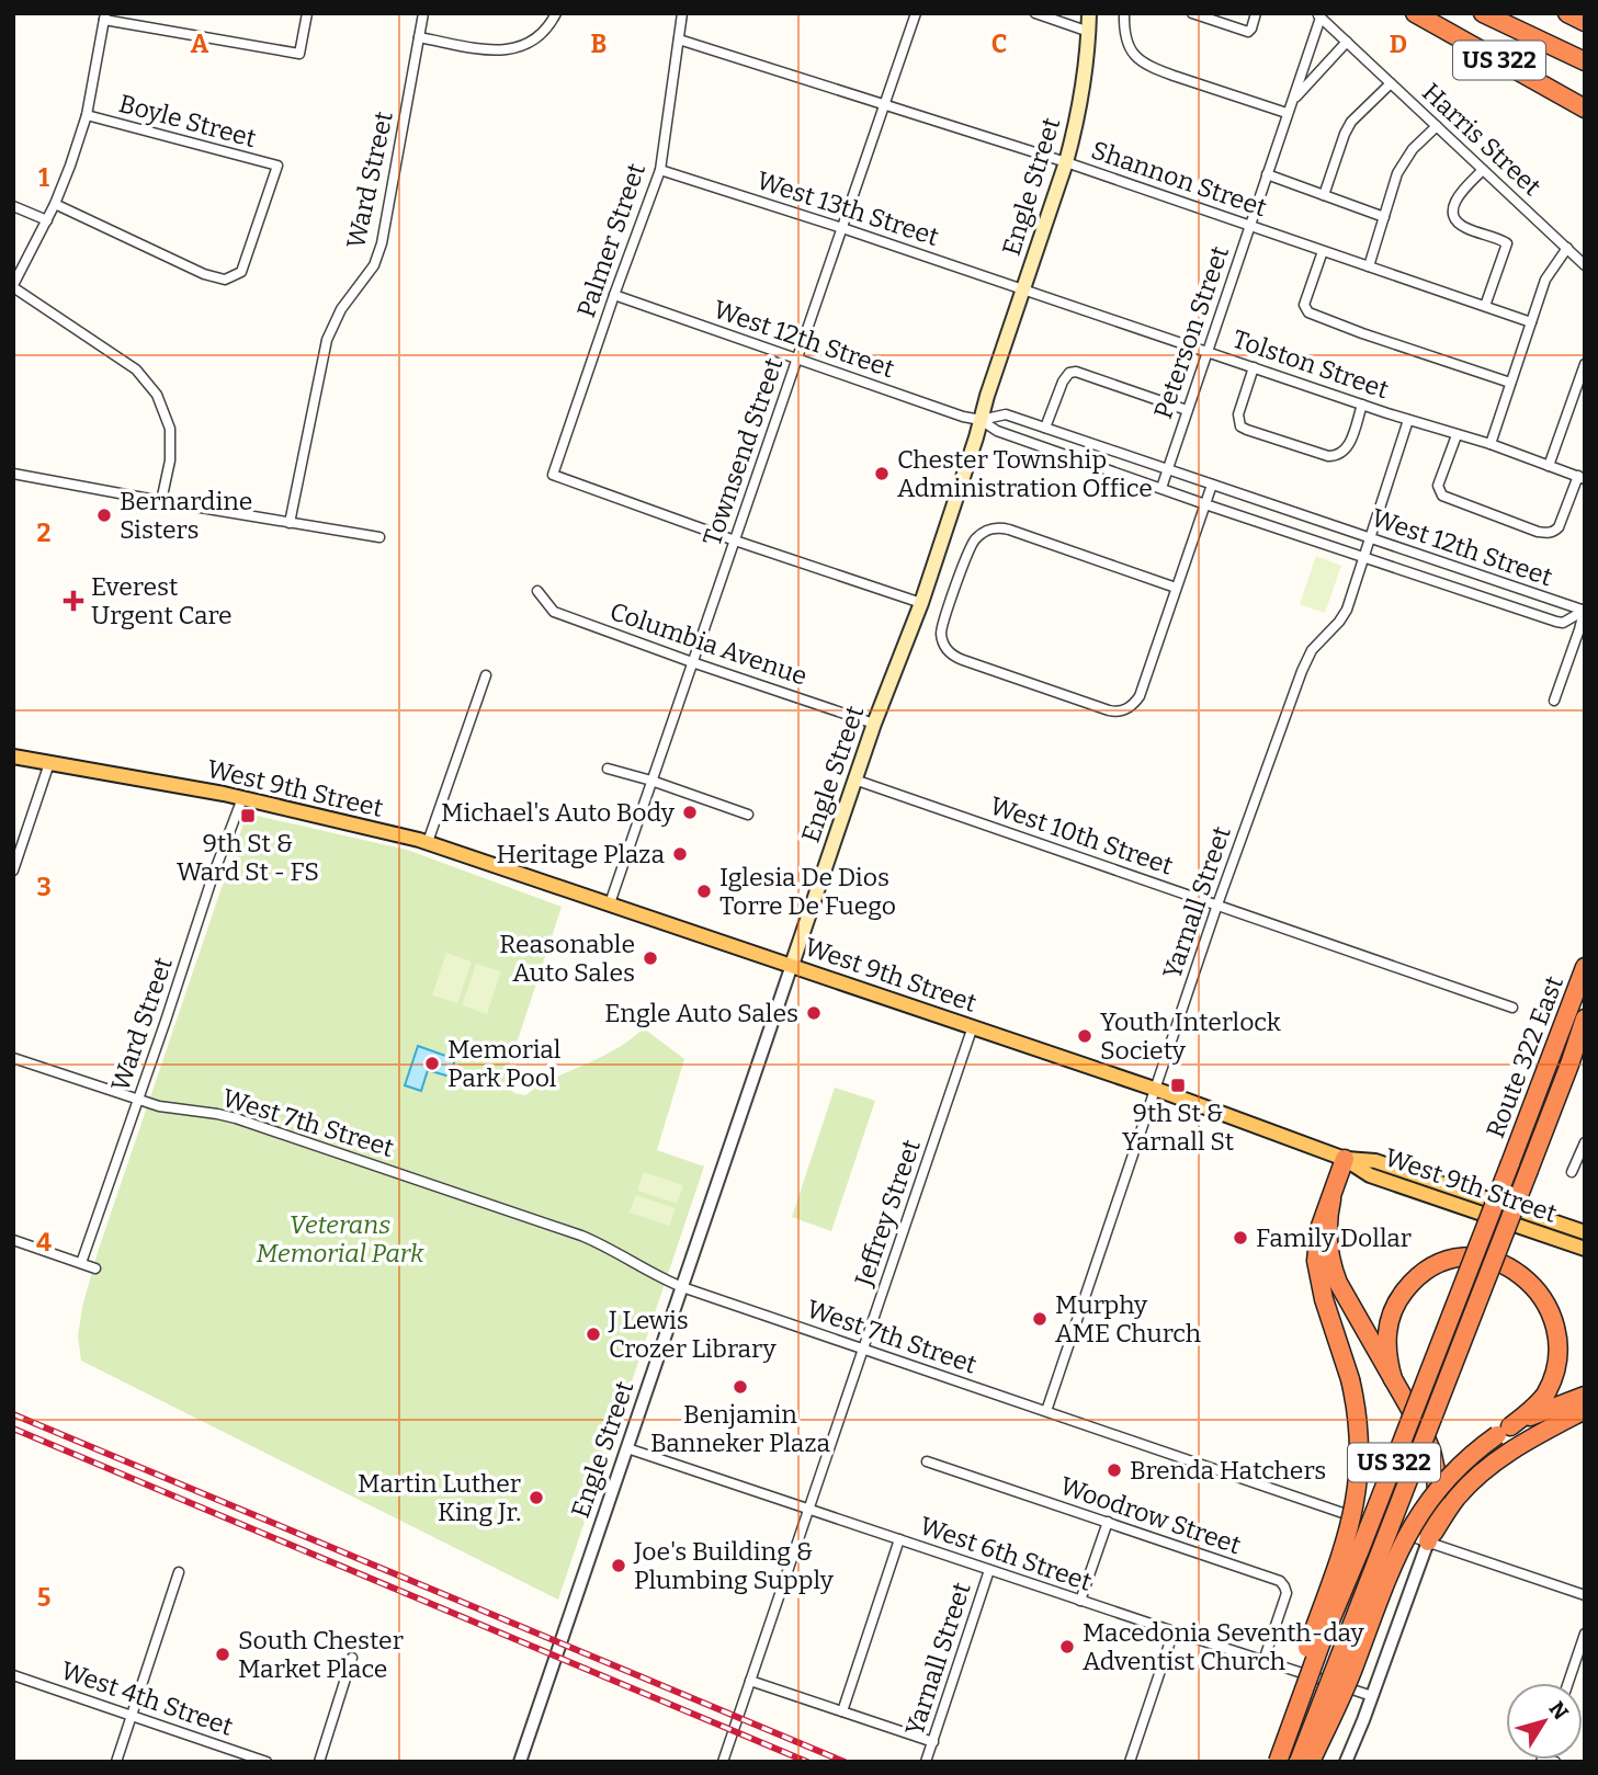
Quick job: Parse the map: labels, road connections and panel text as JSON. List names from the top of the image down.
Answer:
{
  "streets": {
    "highway": ["US 322", "Route 322 East"],
    "main road": ["Engle Street", "West 9th Street"],
    "street": [
      "Boyle Street",
      "Harris Street",
      "Shannon Street",
      "Ward Street",
      "West 13th Street",
      "Palmer Street",
      "Peterson Street",
      "West 12th Street",
      "Tolston Street",
      "Townsend Street",
      "Columbia Avenue",
      "West 10th Street",
      "Yarnall Street",
      "West 7th Street",
      "Jeffrey Street",
      "Woodrow Street",
      "West 6th Street",
      "West 4th Street"
    ]
  },
  "crossings": [
    ["Harris Street", "Peterson Street"],
    ["Shannon Street", "Engle Street"],
    ["Shannon Street", "Palmer Street"],
    ["Shannon Street", "Peterson Street"],
    ["Shannon Street", "Townsend Street"],
    ["Ward Street", "West 9th Street"],
    ["Ward Street", "West 7th Street"],
    ["Engle Street", "West 13th Street"],
    ["Engle Street", "West 12th Street"],
    ["Engle Street", "Tolston Street"],
    ["Engle Street", "Columbia Avenue"],
    ["Engle Street", "West 9th Street"],
    ["Engle Street", "West 10th Street"],
    ["Engle Street", "West 7th Street"],
    ["Engle Street", "West 6th Street"],
    ["West 13th Street", "Palmer Street"],
    ["West 13th Street", "Tolston Street"],
    ["West 13th Street", "Townsend Street"],
    ["Palmer Street", "West 12th Street"],
    ["Palmer Street", "Townsend Street"],
    ["Peterson Street", "West 12th Street"],
    ["Peterson Street", "Tolston Street"],
    ["West 12th Street", "Townsend Street"],
    ["West 12th Street", "Yarnall Street"],
    ["Tolston Street", "Yarnall Street"],
    ["Townsend Street", "Columbia Avenue"],
    ["Townsend Street", "West 9th Street"],
    ["West 9th Street", "Yarnall Street"],
    ["West 9th Street", "Jeffrey Street"],
    ["West 10th Street", "Yarnall Street"],
    ["Yarnall Street", "West 7th Street"],
    ["Yarnall Street", "West 6th Street"],
    ["West 7th Street", "Jeffrey Street"],
    ["Jeffrey Street", "West 6th Street"],
    ["Woodrow Street", "West 6th Street"]
  ],
  "parks": ["Veterans Memorial Park"],
  "places": {
    "other": [
      "Chester Township Administration Office",
      "Bernardine Sisters",
      "Michael's Auto Body",
      "Heritage Plaza",
      "Iglesia De Dios Torre De Fuego",
      "Reasonable Auto Sales",
      "Engle Auto Sales",
      "Youth Interlock Society",
      "Memorial Park Pool",
      "Family Dollar",
      "Murphy AME Church",
      "J Lewis Crozer Library",
      "Benjamin Banneker Plaza",
      "Brenda Hatchers",
      "Martin Luther King Jr.",
      "Joe's Building & Plumbing Supply",
      "Macedonia Seventh-day Adventist Church",
      "South Chester Market Place"
    ],
    "health": ["Everest Urgent Care"],
    "transit": ["9th St & Ward St - FS", "9th St & Yarnall St"]
  },
  "north": "top right",
  "grid": {
    "columns": [
      "A",
      "B",
      "C",
      "D"
    ],
    "rows": [
      "1",
      "2",
      "3",
      "4",
      "5"
    ]
  }
}
